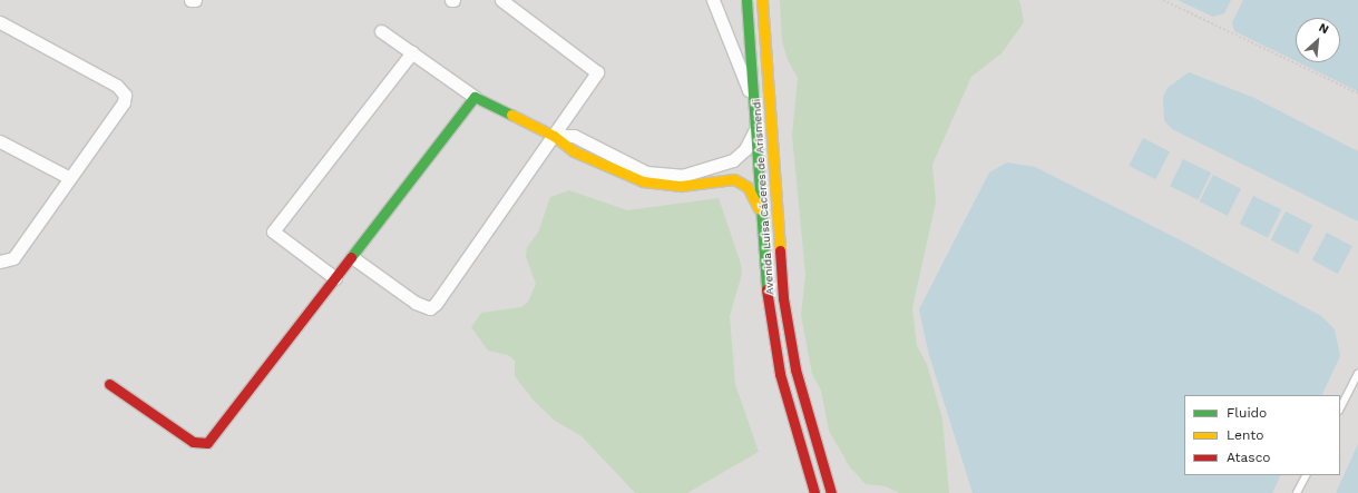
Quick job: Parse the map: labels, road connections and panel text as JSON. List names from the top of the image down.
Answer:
{
  "streets": {
    "main road": ["Avenida Luisa Cáceres de Arismendi"]
  },
  "legend": ["Fluido", "Lento", "Atasco"],
  "north": "top right"
}
